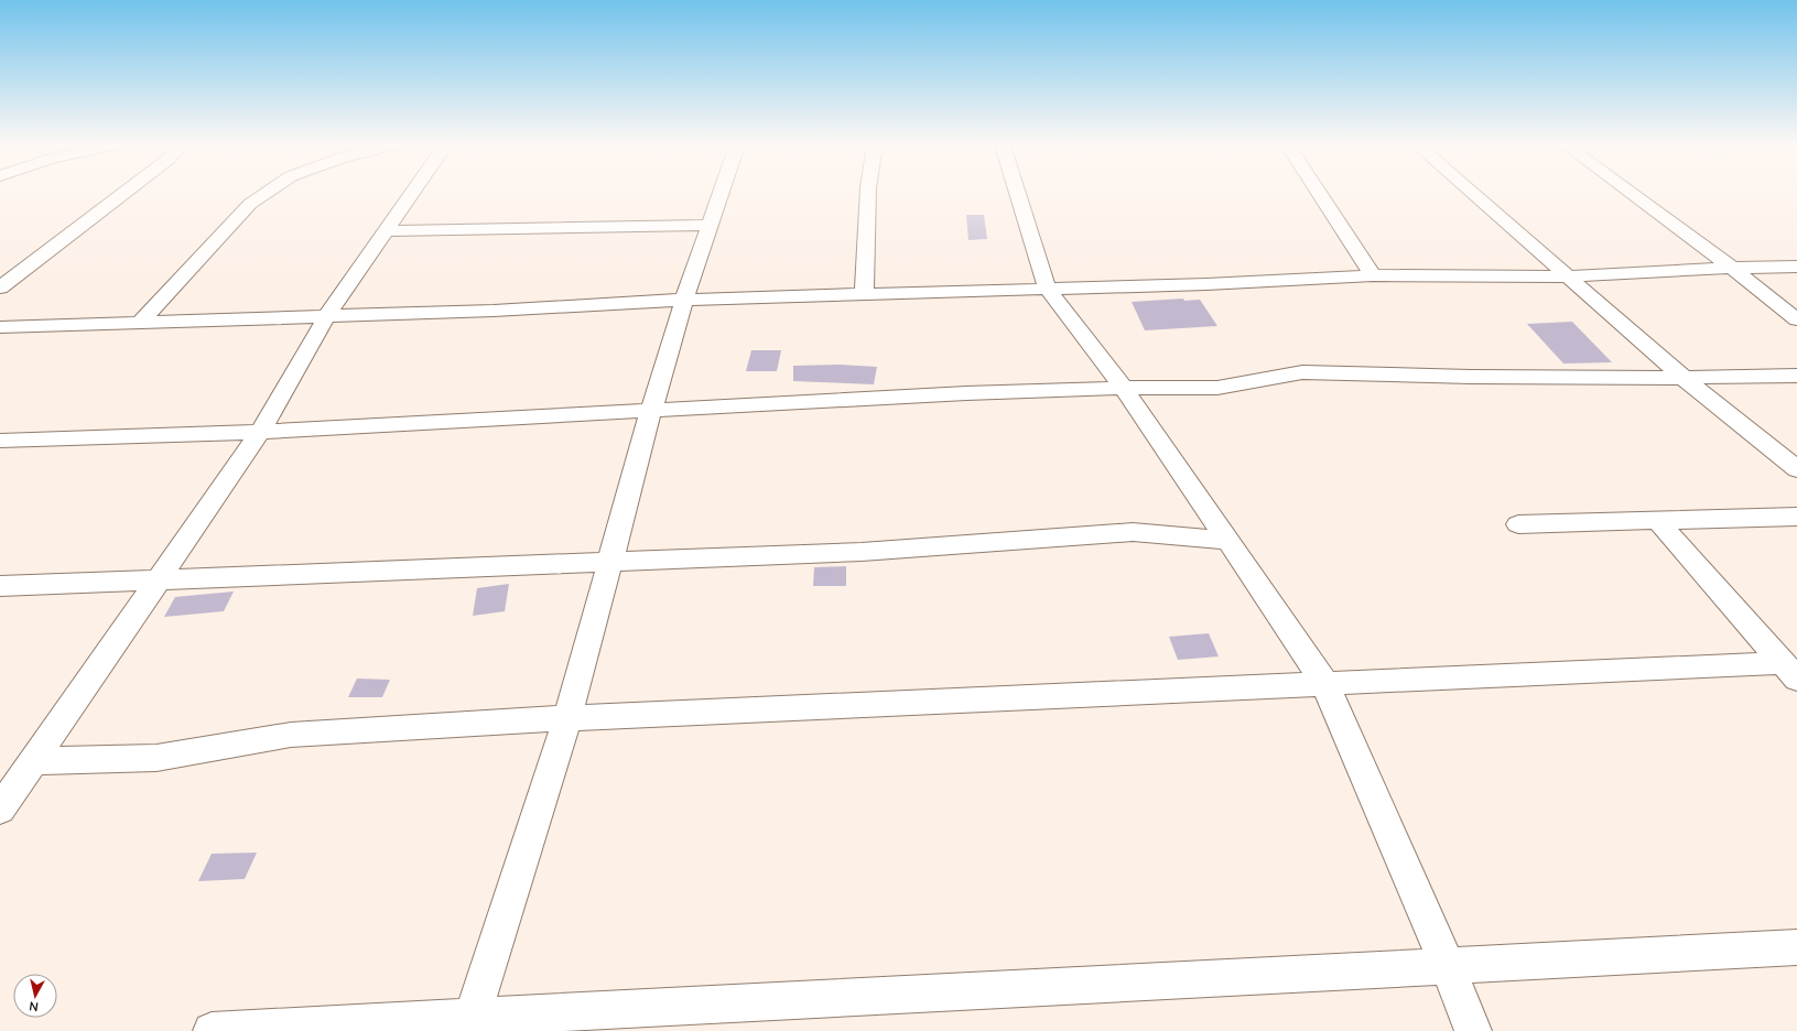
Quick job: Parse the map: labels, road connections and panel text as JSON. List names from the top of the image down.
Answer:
{
  "north": "bottom"
}
